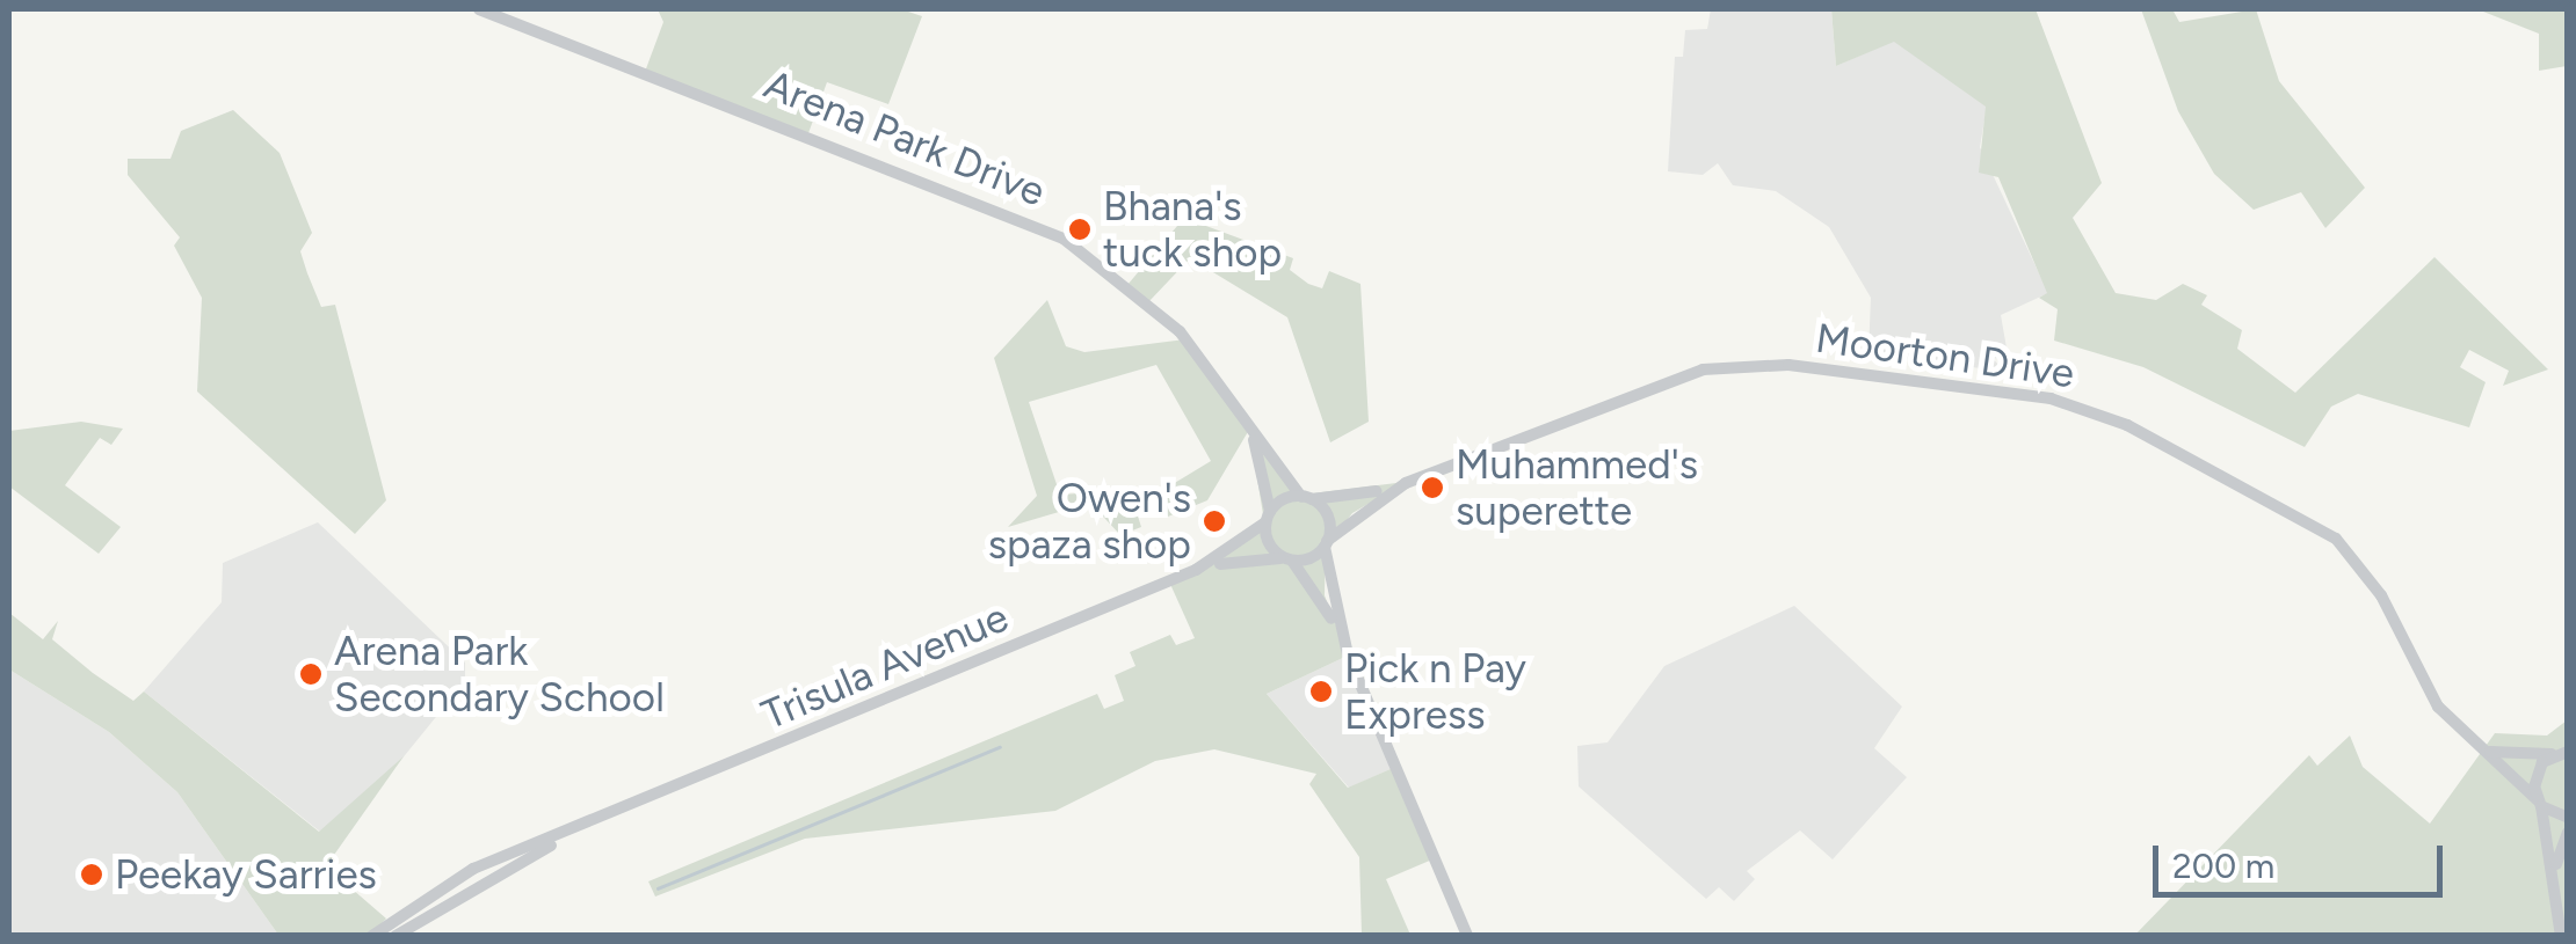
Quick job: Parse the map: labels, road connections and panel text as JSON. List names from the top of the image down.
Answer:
{
  "streets": {
    "street": ["Arena Park Drive", "Moorton Drive", "Trisula Avenue"]
  },
  "crossings": [
    ["Arena Park Drive", "Moorton Drive"],
    ["Arena Park Drive", "Trisula Avenue"]
  ],
  "places": [
    "Bhana's tuck shop",
    "Muhammed's superette",
    "Owen's spaza shop",
    "Arena Park Secondary School",
    "Pick n Pay Express",
    "Peekay Sarries"
  ],
  "scale_bar": "200 m"
}
